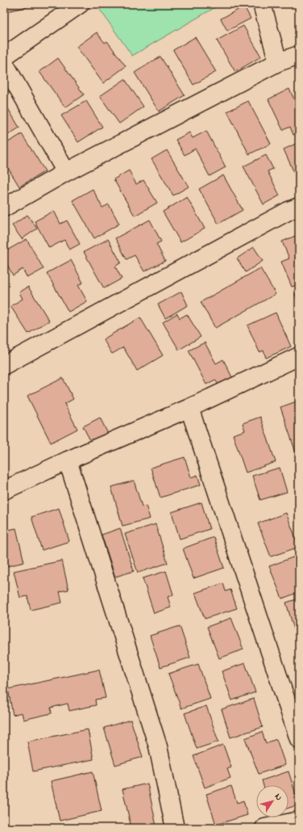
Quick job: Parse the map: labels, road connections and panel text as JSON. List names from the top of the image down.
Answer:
{
  "north": "top right"
}
